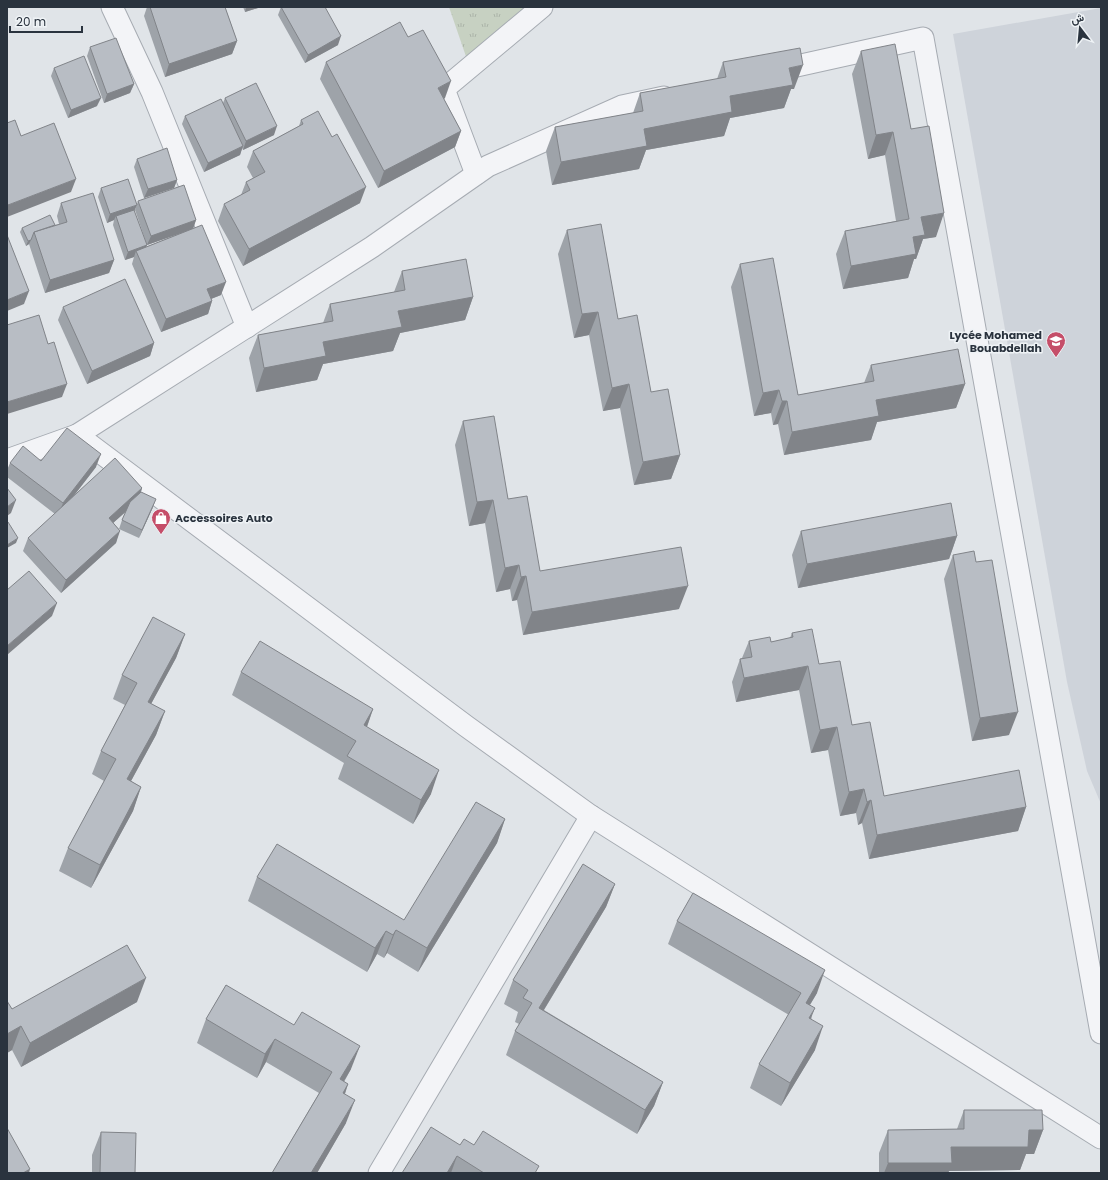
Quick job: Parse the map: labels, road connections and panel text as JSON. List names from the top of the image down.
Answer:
{
  "places": {
    "school or university": ["Lycée Mohamed Bouabdellah"],
    "shop": ["Accessoires Auto"]
  },
  "scale_bar": "20 m",
  "north": "top"
}
